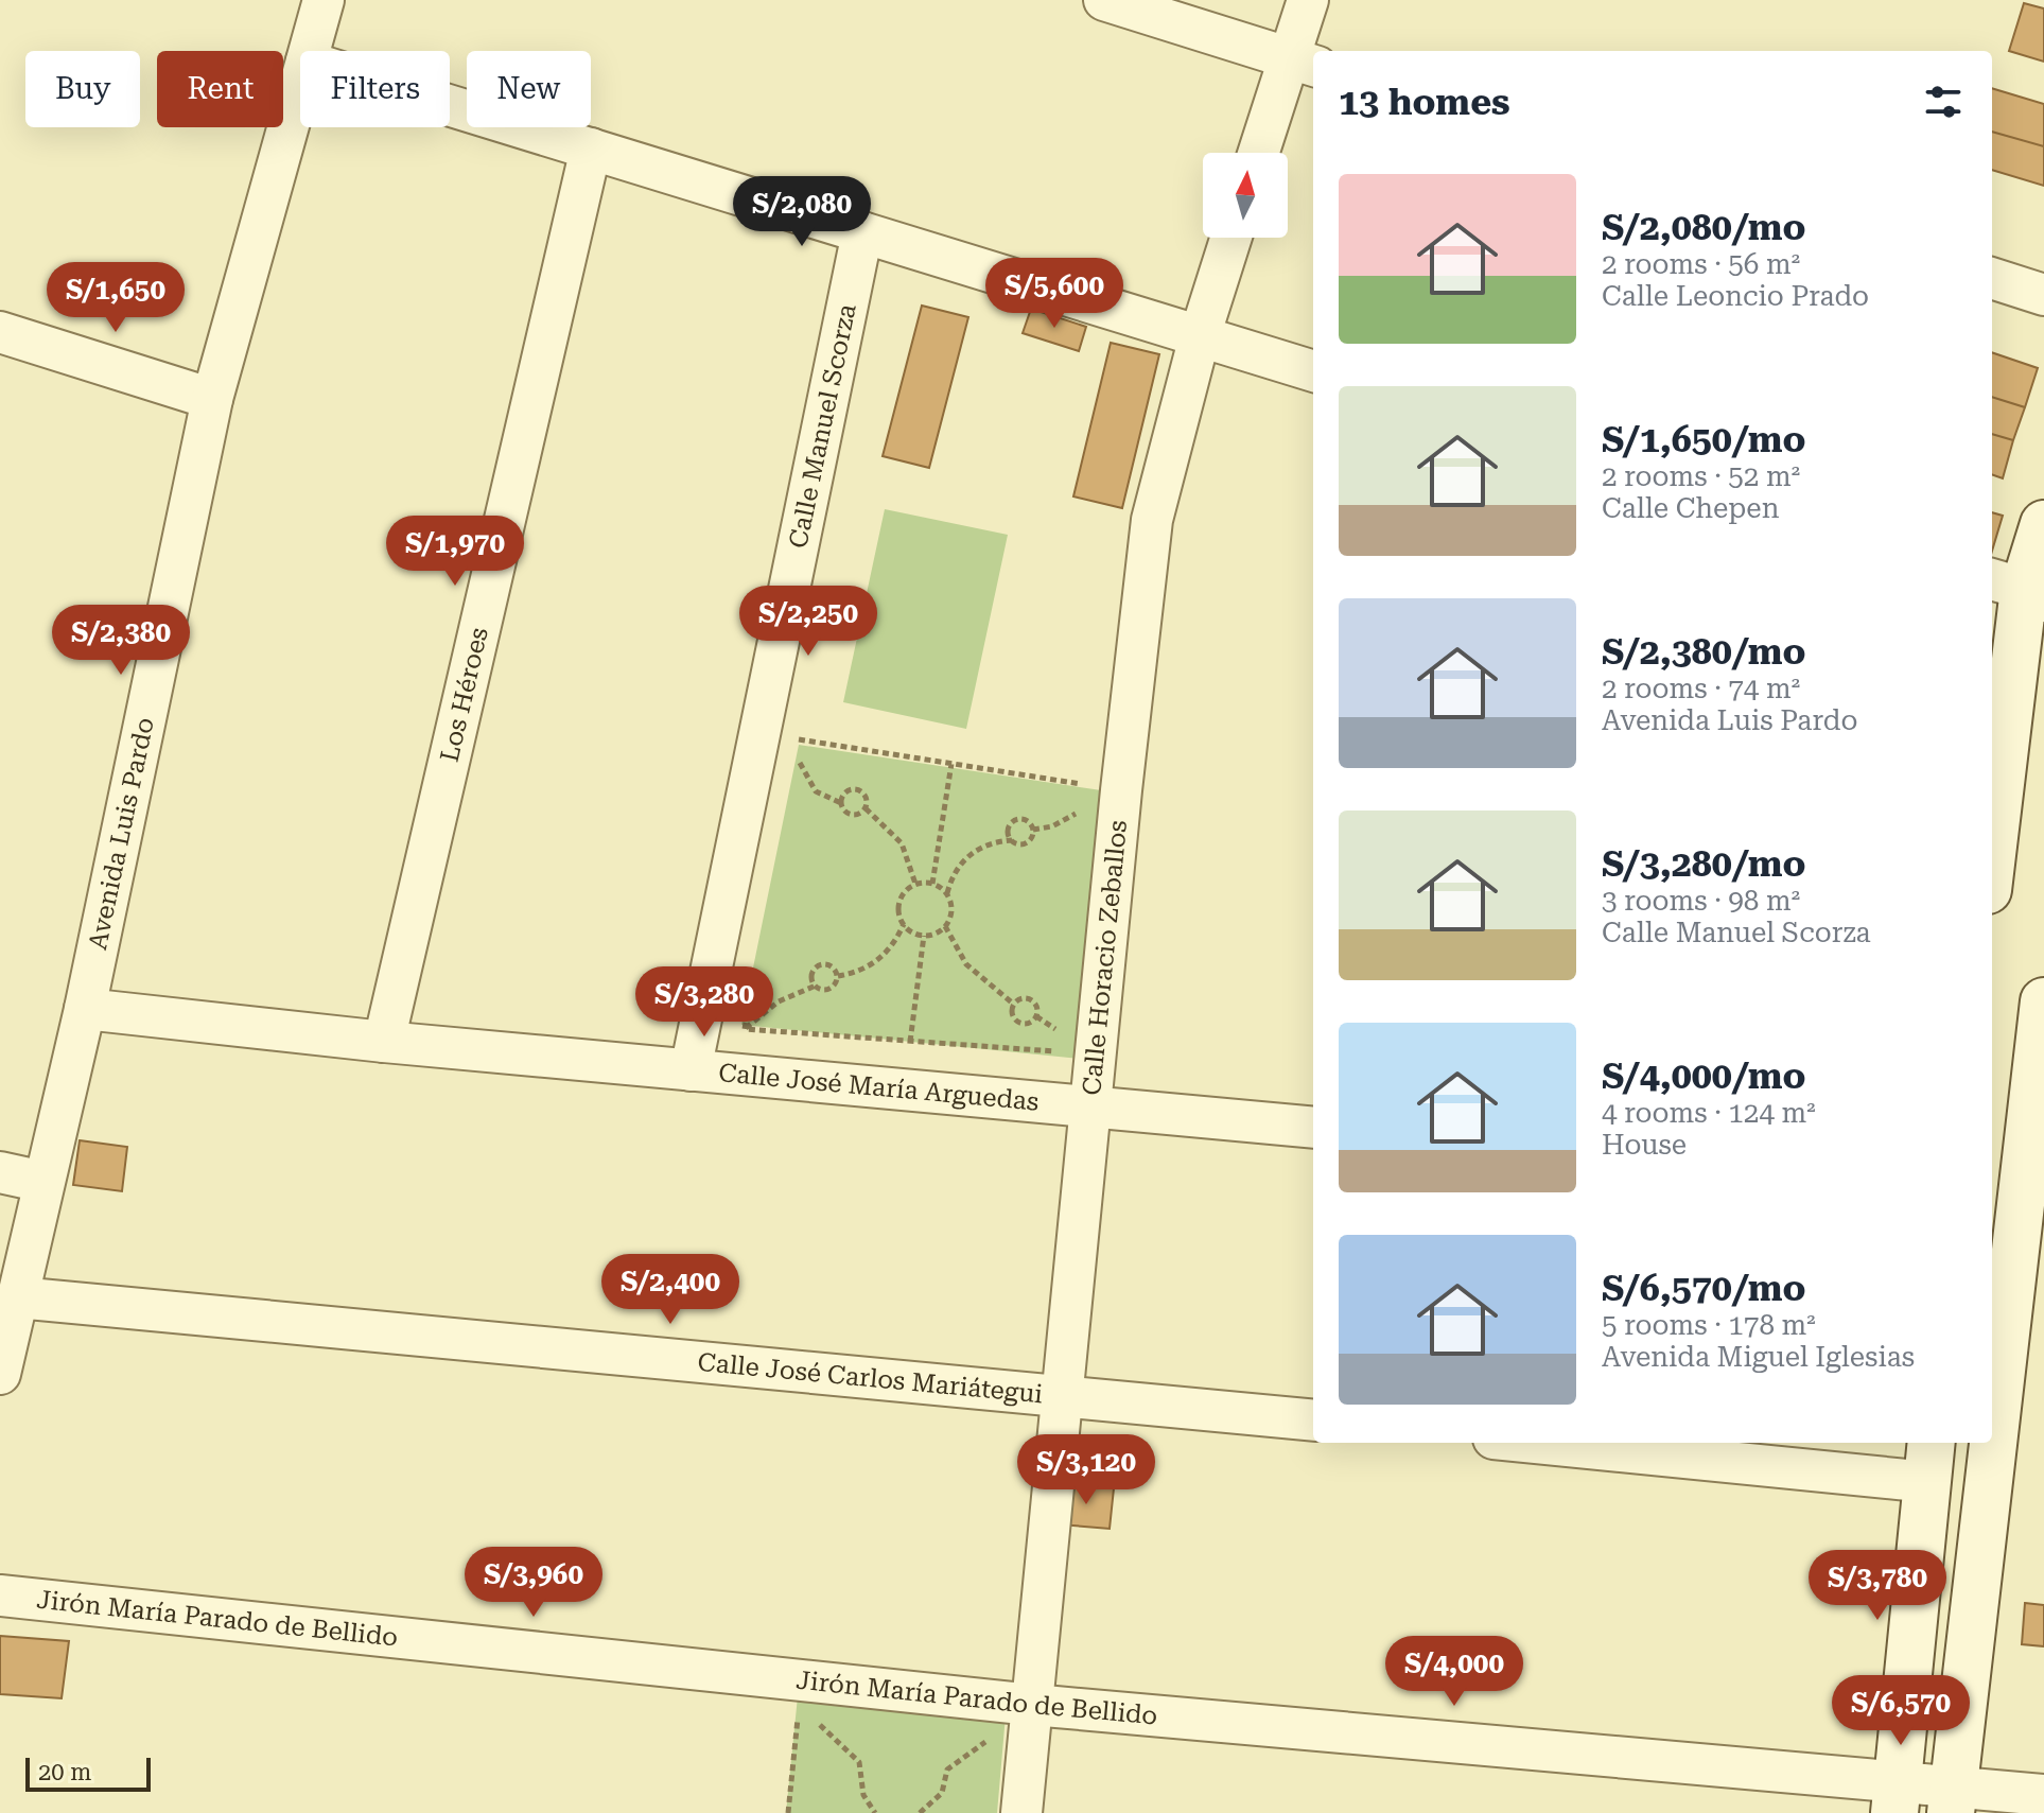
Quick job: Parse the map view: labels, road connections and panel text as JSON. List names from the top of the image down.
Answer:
{
  "streets": {
    "street": [
      "Calle Manuel Scorza",
      "Los Héroes",
      "Avenida Luis Pardo",
      "Calle Horacio Zeballos",
      "Calle José María Arguedas",
      "Calle José Carlos Mariátegui",
      "Jirón María Parado de Bellido"
    ]
  },
  "crossings": [
    ["Calle Manuel Scorza", "Calle José María Arguedas"],
    ["Los Héroes", "Calle José María Arguedas"],
    ["Avenida Luis Pardo", "Calle José María Arguedas"],
    ["Avenida Luis Pardo", "Calle José Carlos Mariátegui"],
    ["Calle Horacio Zeballos", "Calle José María Arguedas"],
    ["Calle Horacio Zeballos", "Calle José Carlos Mariátegui"],
    ["Calle Horacio Zeballos", "Jirón María Parado de Bellido"]
  ],
  "scale_bar": "20 m",
  "north": "top",
  "page": {
    "chip": [
      "Buy",
      "Rent",
      "Filters",
      "New"
    ],
    "heading": "13 homes",
    "list": [
      {
        "name": "S/2,080/mo",
        "note": "2 rooms · 56 m² · Calle Leoncio Prado"
      },
      {
        "name": "S/1,650/mo",
        "note": "2 rooms · 52 m² · Calle Chepen"
      },
      {
        "name": "S/2,380/mo",
        "note": "2 rooms · 74 m² · Avenida Luis Pardo"
      },
      {
        "name": "S/3,280/mo",
        "note": "3 rooms · 98 m² · Calle Manuel Scorza"
      },
      {
        "name": "S/4,000/mo",
        "note": "4 rooms · 124 m² · House"
      },
      {
        "name": "S/6,570/mo",
        "note": "5 rooms · 178 m² · Avenida Miguel Iglesias"
      }
    ],
    "price": [
      "S/2,080",
      "S/5,600",
      "S/1,650",
      "S/1,970",
      "S/2,250",
      "S/2,380",
      "S/3,280",
      "S/2,400",
      "S/3,120",
      "S/3,960",
      "S/3,780",
      "S/4,000",
      "S/6,570"
    ],
    "scale": "20 m"
  }
}
